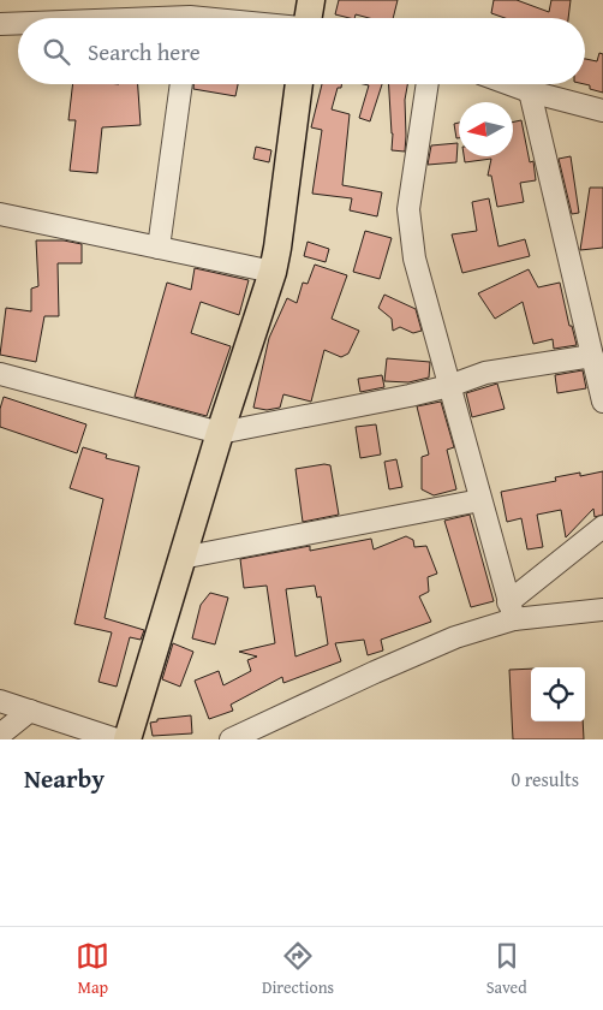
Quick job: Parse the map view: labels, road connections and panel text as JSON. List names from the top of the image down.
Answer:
{
  "north": "left",
  "page": {
    "search": "Search here",
    "heading": ["Nearby", "0 results"],
    "nav": ["Map", "Directions", "Saved"]
  }
}
